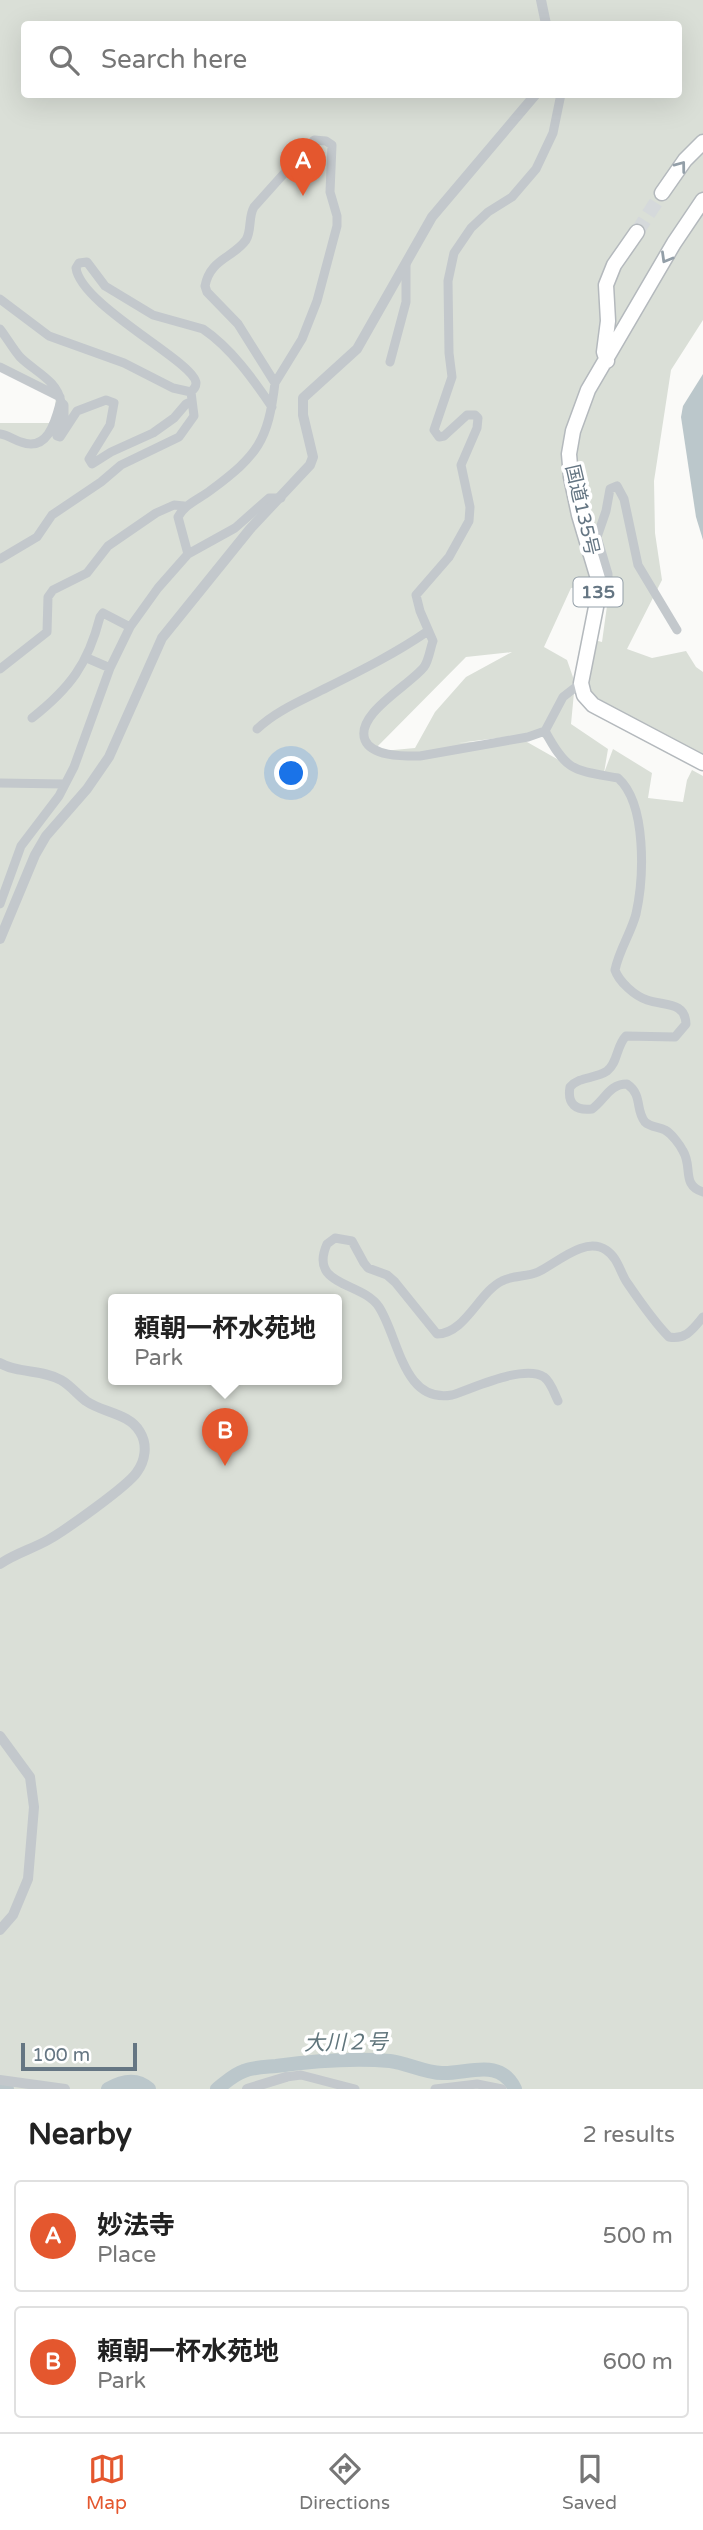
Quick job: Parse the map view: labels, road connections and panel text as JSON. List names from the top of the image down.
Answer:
{
  "streets": {
    "highway": ["国道135号", "135"]
  },
  "water": ["大川２号"],
  "scale_bar": "100 m",
  "page": {
    "search": "Search here",
    "pins": ["A", "B"],
    "popup": ["頼朝一杯水苑地", "Park"],
    "scale": "100 m",
    "heading": ["Nearby", "2 results"],
    "list": [
      {
        "mark": "A",
        "name": "妙法寺",
        "note": "Place",
        "value": "500 m"
      },
      {
        "mark": "B",
        "name": "頼朝一杯水苑地",
        "note": "Park",
        "value": "600 m"
      }
    ],
    "nav": ["Map", "Directions", "Saved"]
  }
}
